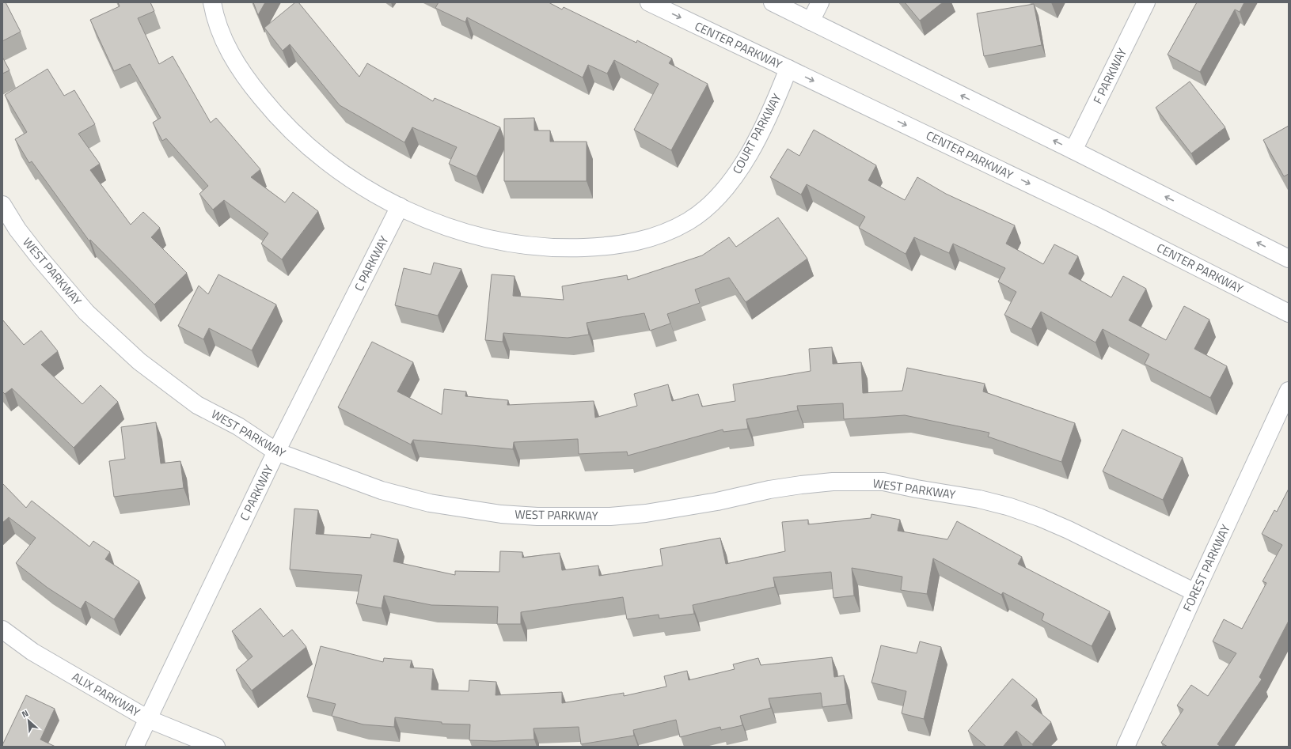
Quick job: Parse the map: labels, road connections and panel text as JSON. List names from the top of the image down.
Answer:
{
  "streets": {
    "street": [
      "CENTER PARKWAY",
      "F PARKWAY",
      "COURT PARKWAY",
      "C PARKWAY",
      "WEST PARKWAY",
      "FOREST PARKWAY",
      "ALIX PARKWAY"
    ]
  },
  "crossings": [
    ["CENTER PARKWAY", "COURT PARKWAY"],
    ["COURT PARKWAY", "C PARKWAY"],
    ["C PARKWAY", "WEST PARKWAY"],
    ["C PARKWAY", "ALIX PARKWAY"],
    ["WEST PARKWAY", "FOREST PARKWAY"]
  ],
  "north": "top left"
}
